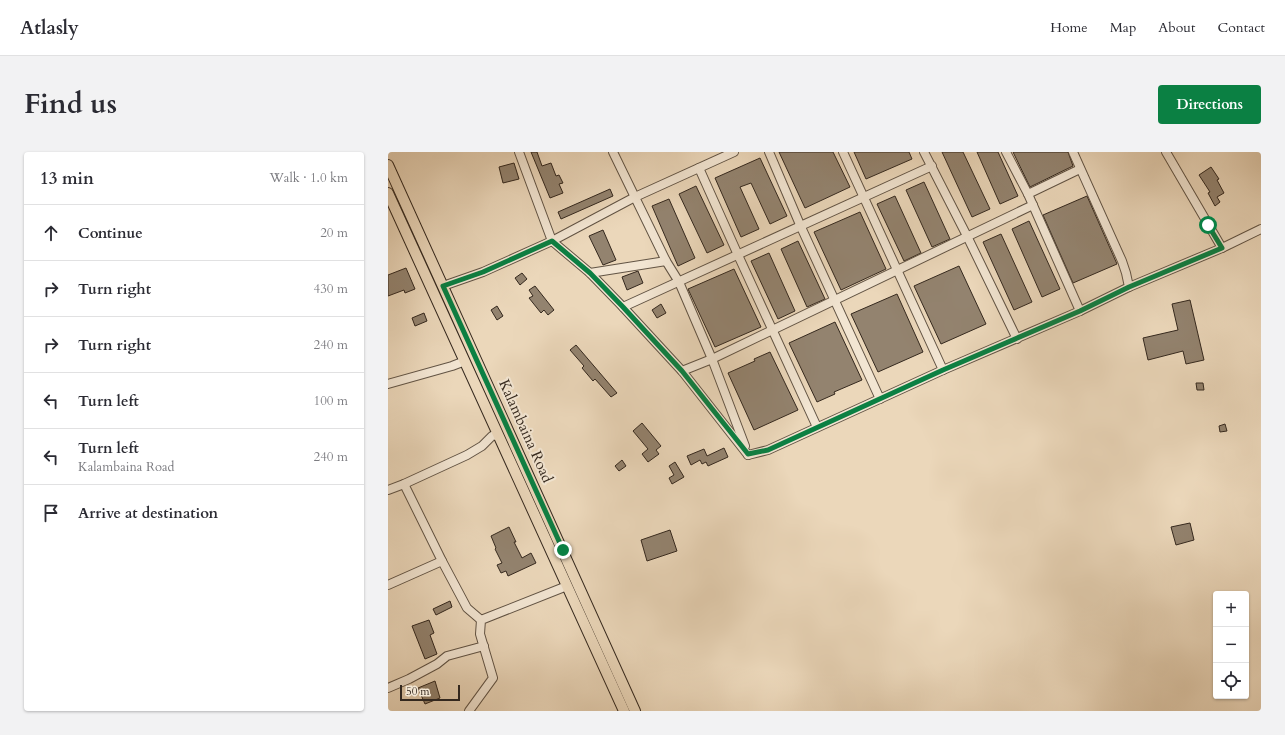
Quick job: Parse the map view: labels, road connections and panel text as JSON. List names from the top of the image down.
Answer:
{
  "streets": {
    "main road": ["Kalambaina Road"]
  },
  "scale_bar": "50 m",
  "page": {
    "header": "Atlasly",
    "nav": [
      "Home",
      "Map",
      "About",
      "Contact"
    ],
    "title": "Find us",
    "buttons": "Directions",
    "heading": ["13 min", "Walk · 1.0 km"],
    "list": [
      ["Continue", "20 m"],
      ["Turn right", "430 m"],
      ["Turn right", "240 m"],
      ["Turn left", "100 m"],
      ["Turn left", "Kalambaina Road", "240 m"],
      "Arrive at destination"
    ],
    "map_buttons": ["+", "−"],
    "scale": "50 m"
  }
}
